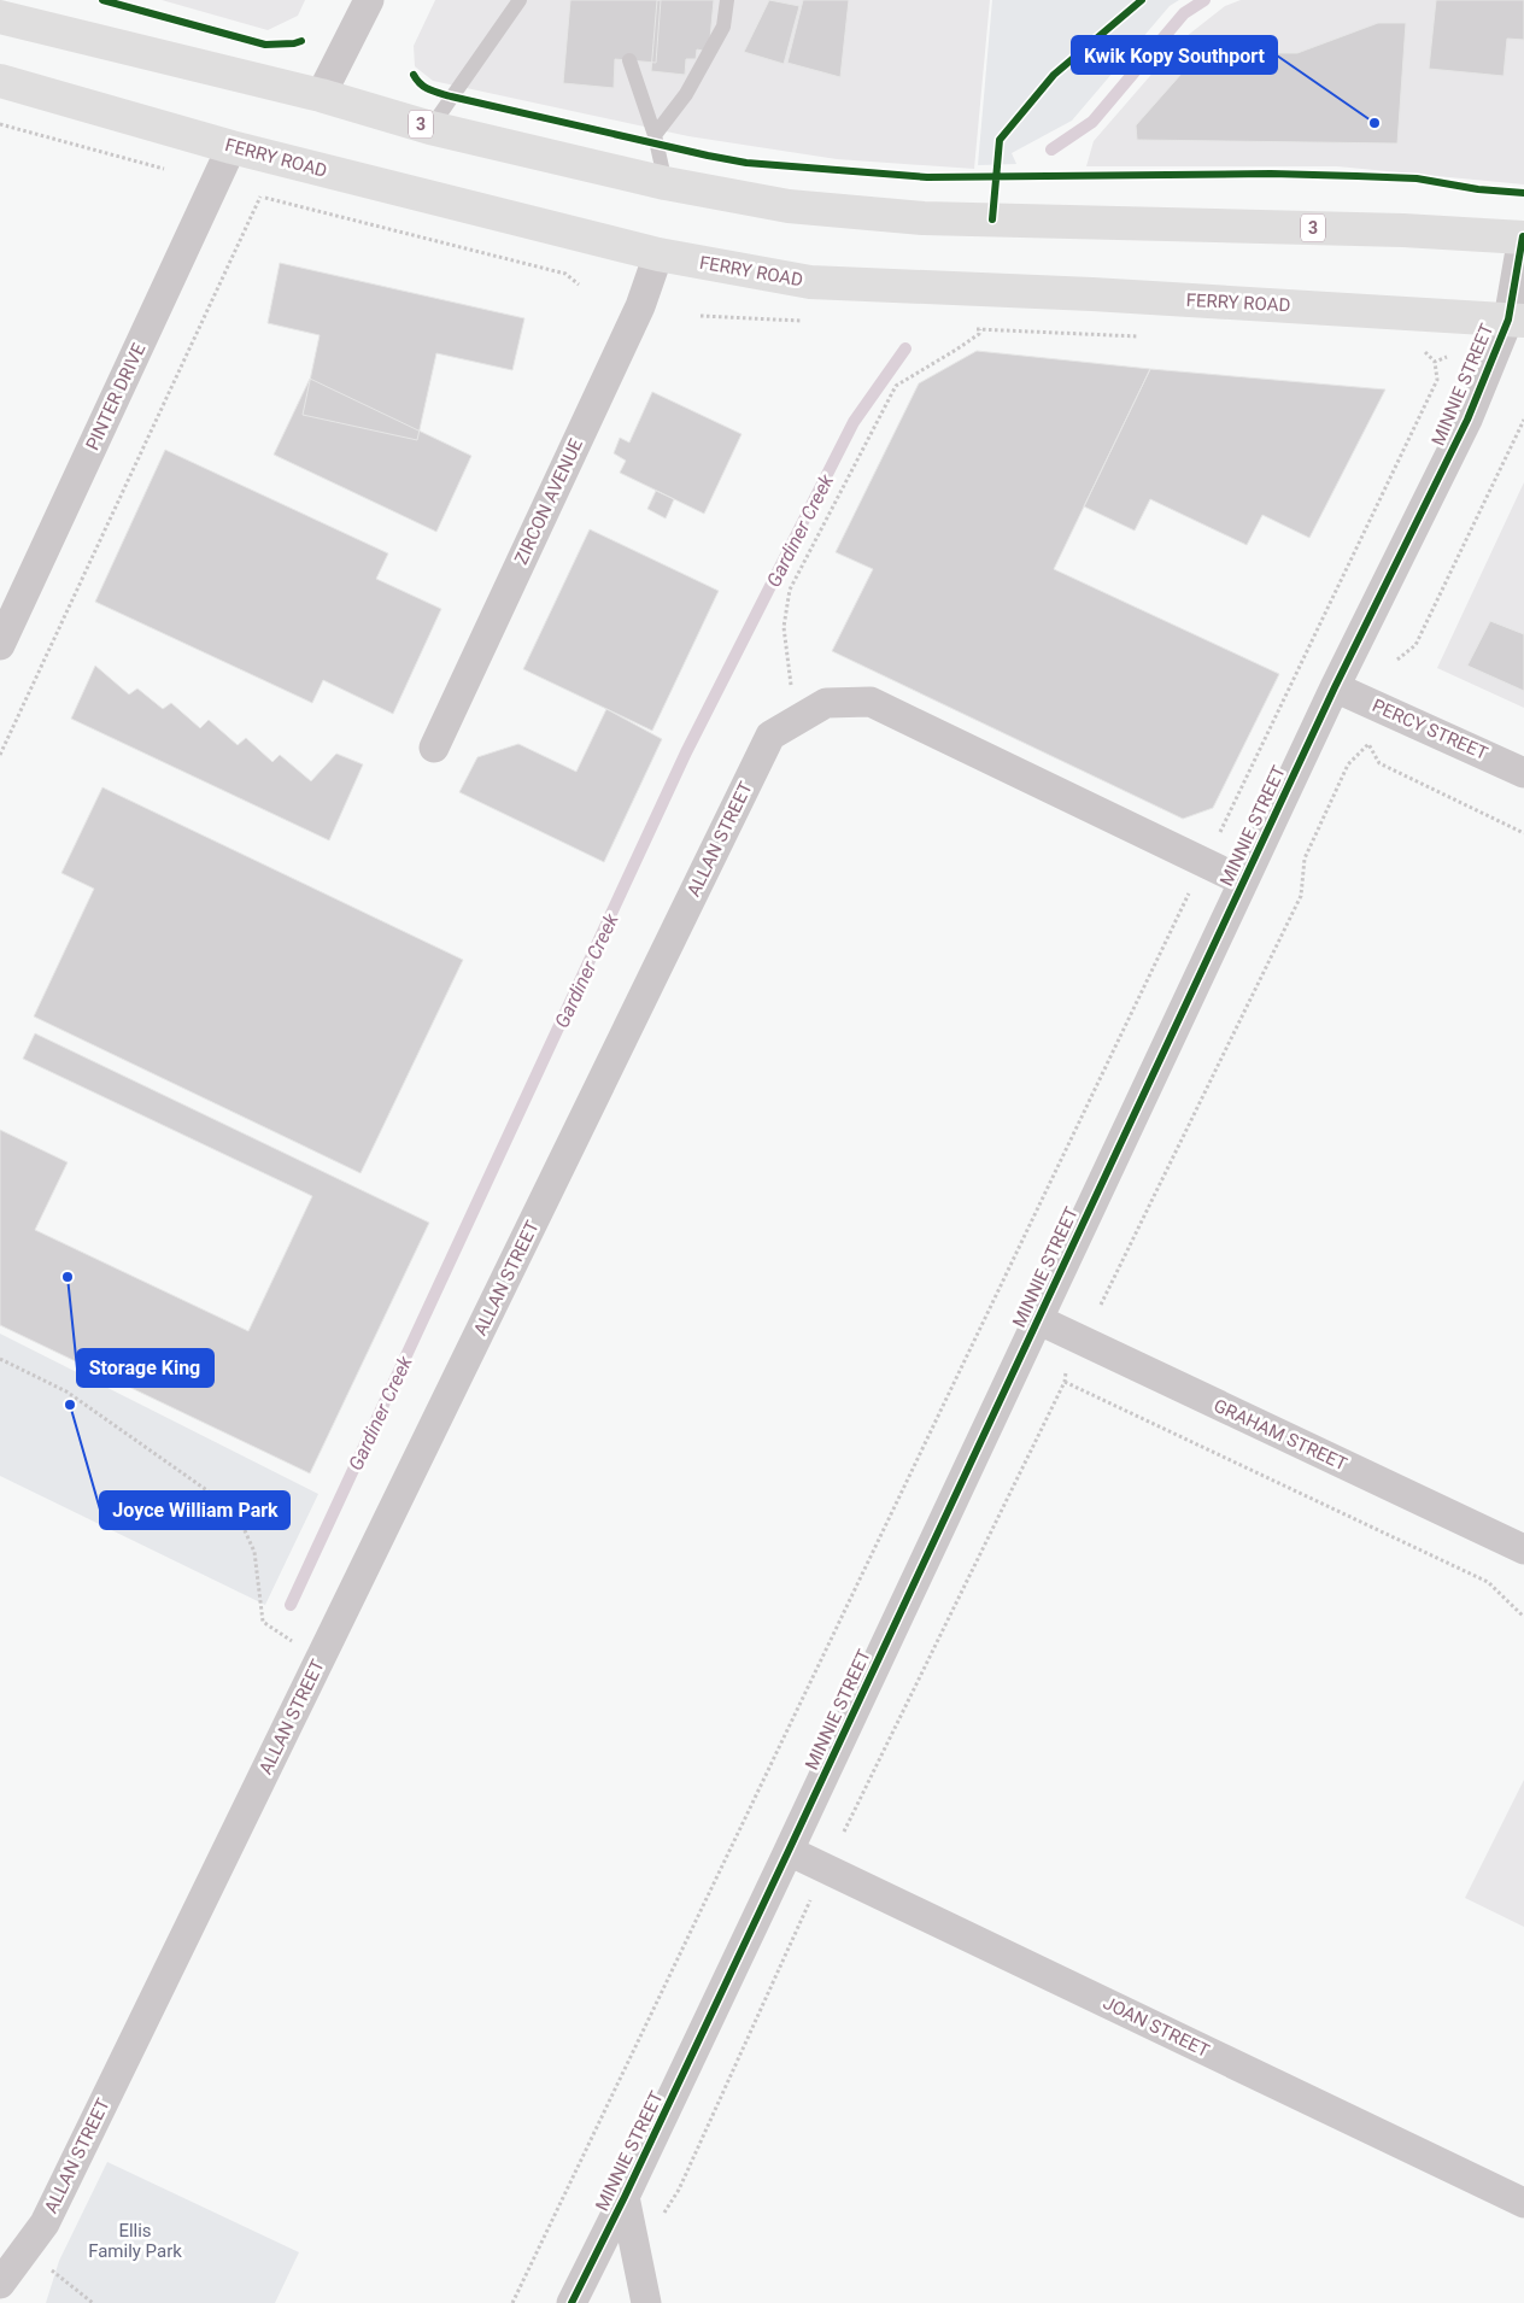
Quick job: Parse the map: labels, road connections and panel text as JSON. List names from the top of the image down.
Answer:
{
  "streets": {
    "main road": ["3", "FERRY ROAD"],
    "street": [
      "MINNIE STREET",
      "PINTER DRIVE",
      "ZIRCON AVENUE",
      "PERCY STREET",
      "ALLAN STREET",
      "GRAHAM STREET",
      "JOAN STREET"
    ]
  },
  "crossings": [
    ["3", "MINNIE STREET"],
    ["FERRY ROAD", "MINNIE STREET"],
    ["FERRY ROAD", "PINTER DRIVE"],
    ["FERRY ROAD", "ZIRCON AVENUE"],
    ["MINNIE STREET", "PERCY STREET"],
    ["MINNIE STREET", "ALLAN STREET"],
    ["MINNIE STREET", "GRAHAM STREET"],
    ["MINNIE STREET", "JOAN STREET"]
  ],
  "water": ["Gardiner Creek"],
  "parks": ["Ellis Family Park"],
  "places": ["Kwik Kopy Southport", "Storage King", "Joyce William Park"]
}
